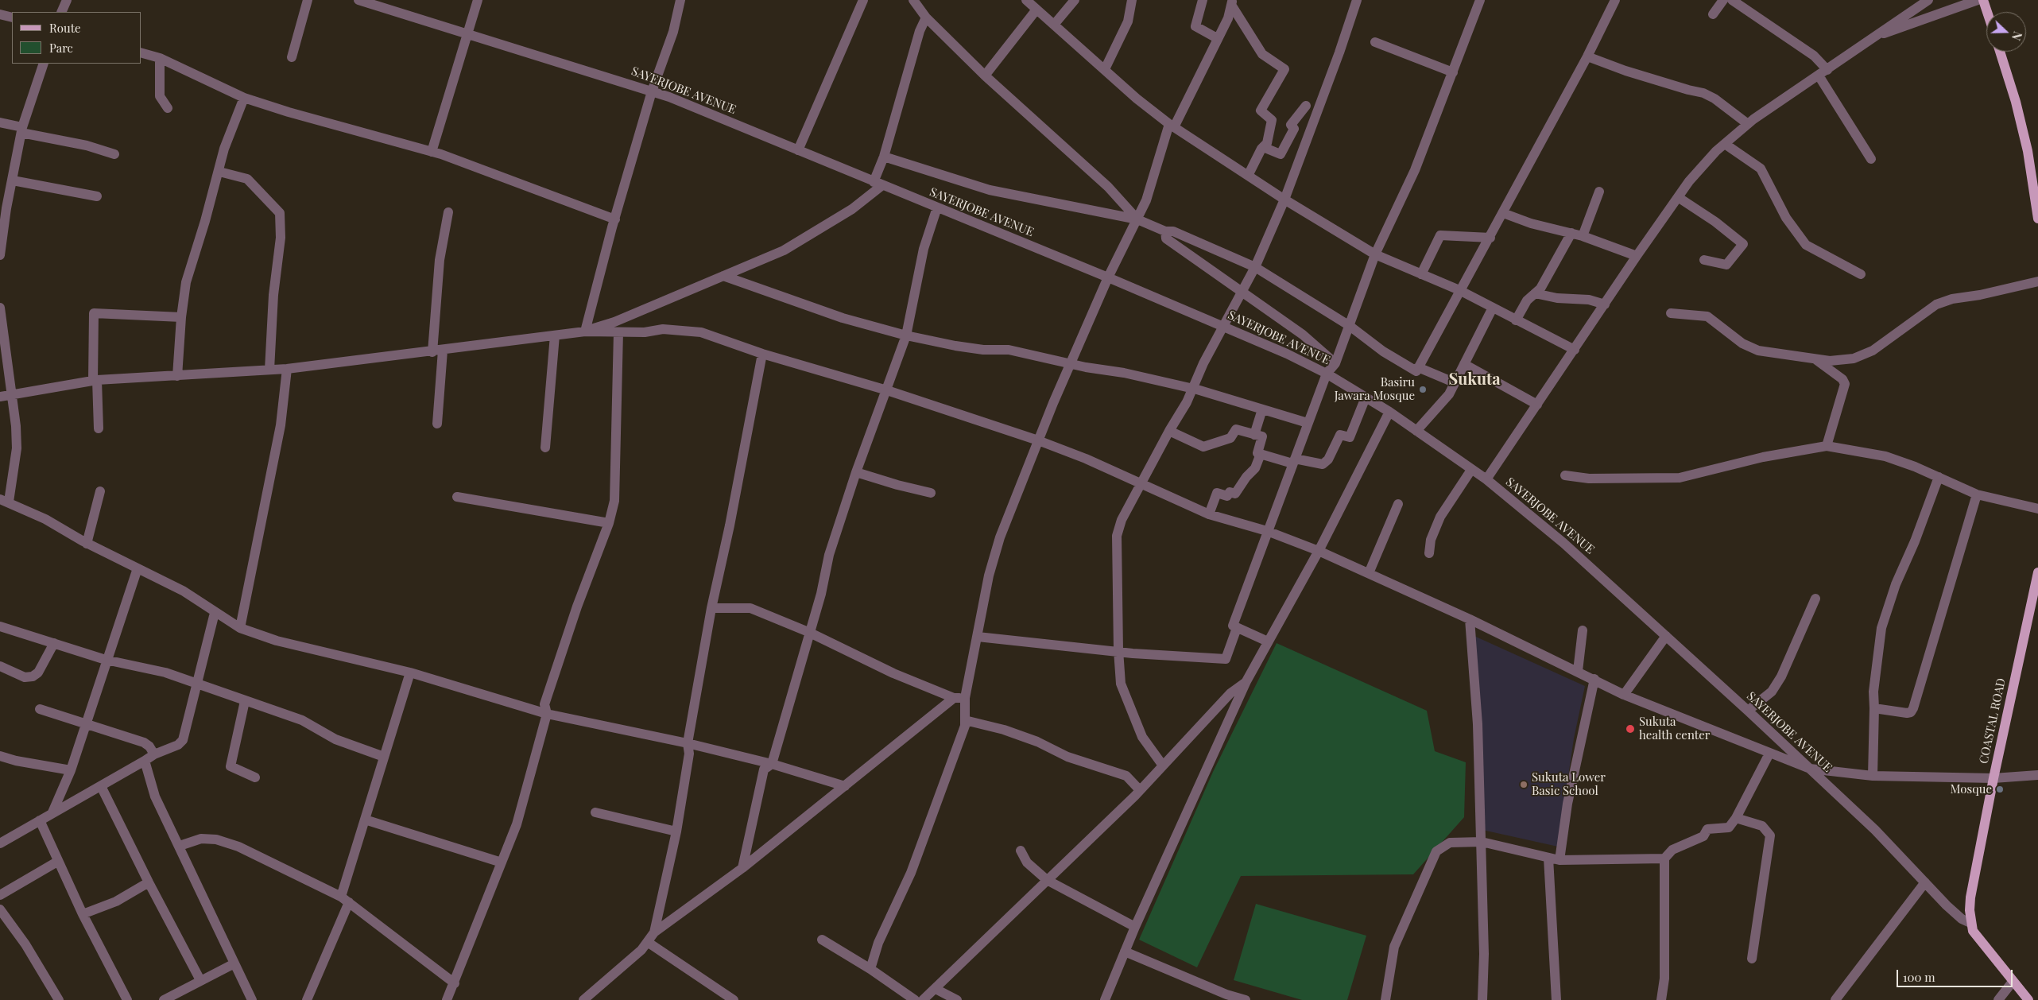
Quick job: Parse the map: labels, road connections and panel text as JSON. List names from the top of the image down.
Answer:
{
  "streets": {
    "main road": ["SAYERJOBE AVENUE", "COASTAL ROAD"]
  },
  "crossings": [
    ["SAYERJOBE AVENUE", "COASTAL ROAD"]
  ],
  "districts": ["Sukuta"],
  "places": [
    "Basiru Jawara Mosque",
    "Sukuta health center",
    "Sukuta Lower Basic School",
    "Mosque"
  ],
  "legend": ["Route", "Parc"],
  "scale_bar": "100 m",
  "north": "right"
}
